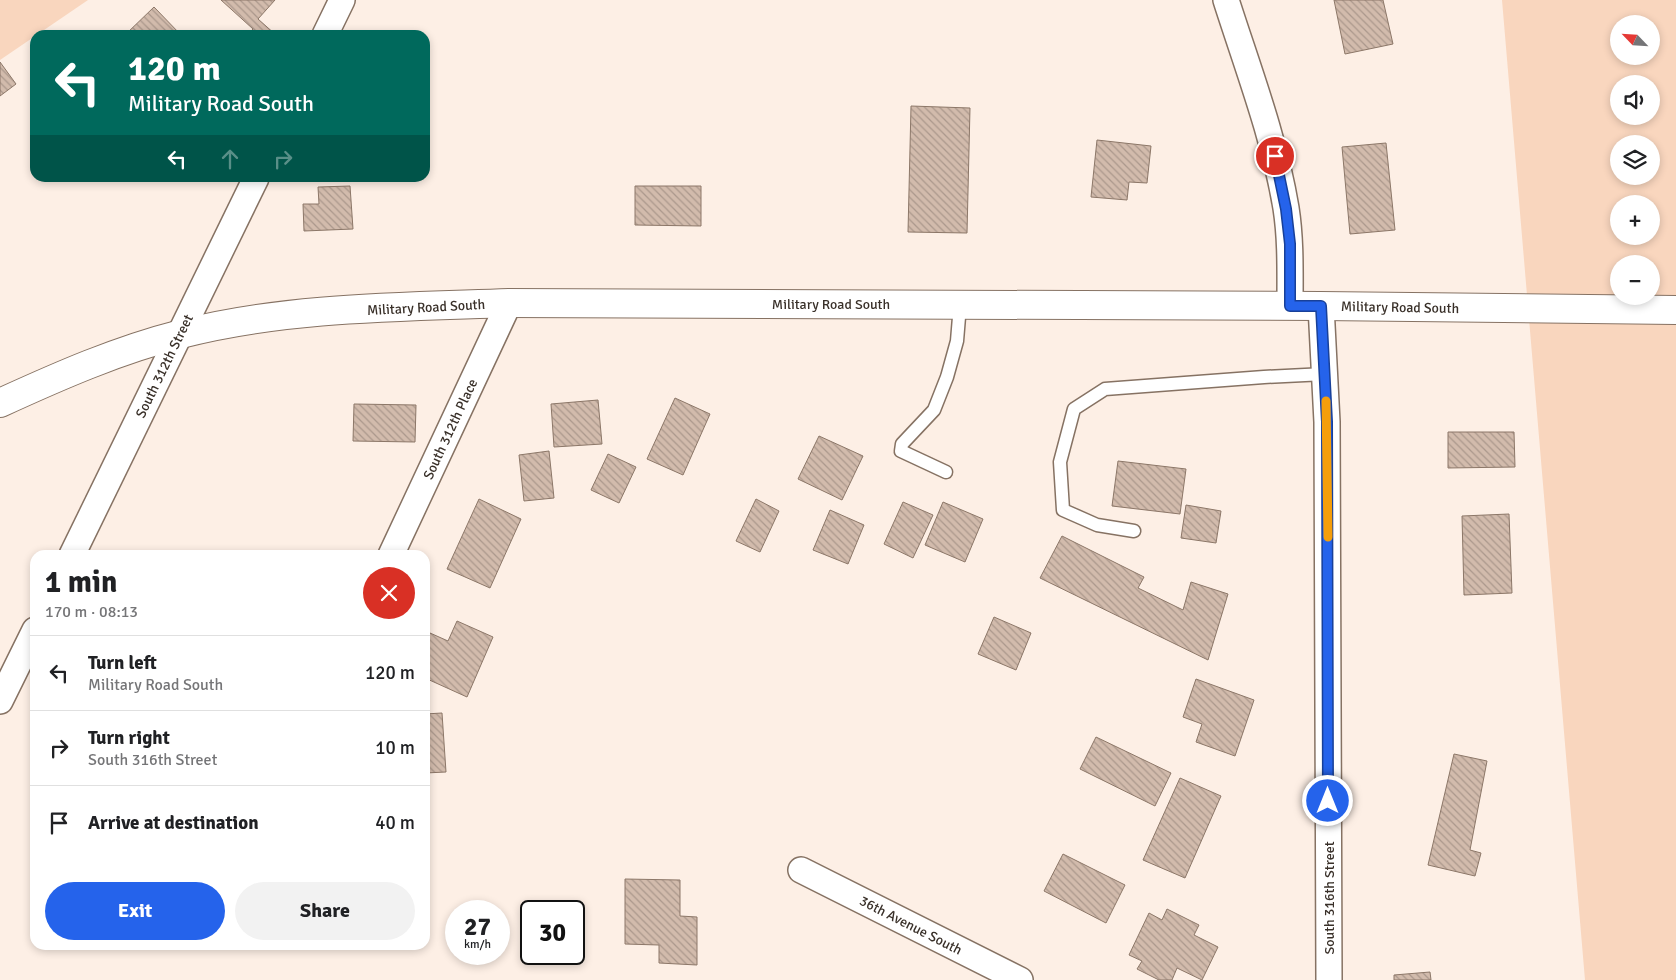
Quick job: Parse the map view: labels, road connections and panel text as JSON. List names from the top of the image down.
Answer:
{
  "streets": {
    "main road": ["Military Road South"],
    "street": [
      "South 312th Street",
      "South 312th Place",
      "South 316th Street",
      "36th Avenue South"
    ]
  },
  "crossings": [
    ["Military Road South", "South 312th Street"],
    ["Military Road South", "South 312th Place"],
    ["Military Road South", "South 316th Street"]
  ],
  "north": "top left",
  "page": {
    "map_buttons": ["+", "−"],
    "turn": ["120 m", "Military Road South"],
    "heading": ["1 min", "170 m · 08:13"],
    "list": [
      {
        "name": "Turn left",
        "note": "Military Road South",
        "value": "120 m"
      },
      {
        "name": "Turn right",
        "note": "South 316th Street",
        "value": "10 m"
      },
      {
        "name": "Arrive at destination",
        "value": "40 m"
      }
    ],
    "buttons": ["Exit", "Share"],
    "speed": "27 km/h",
    "limit": "30"
  }
}
